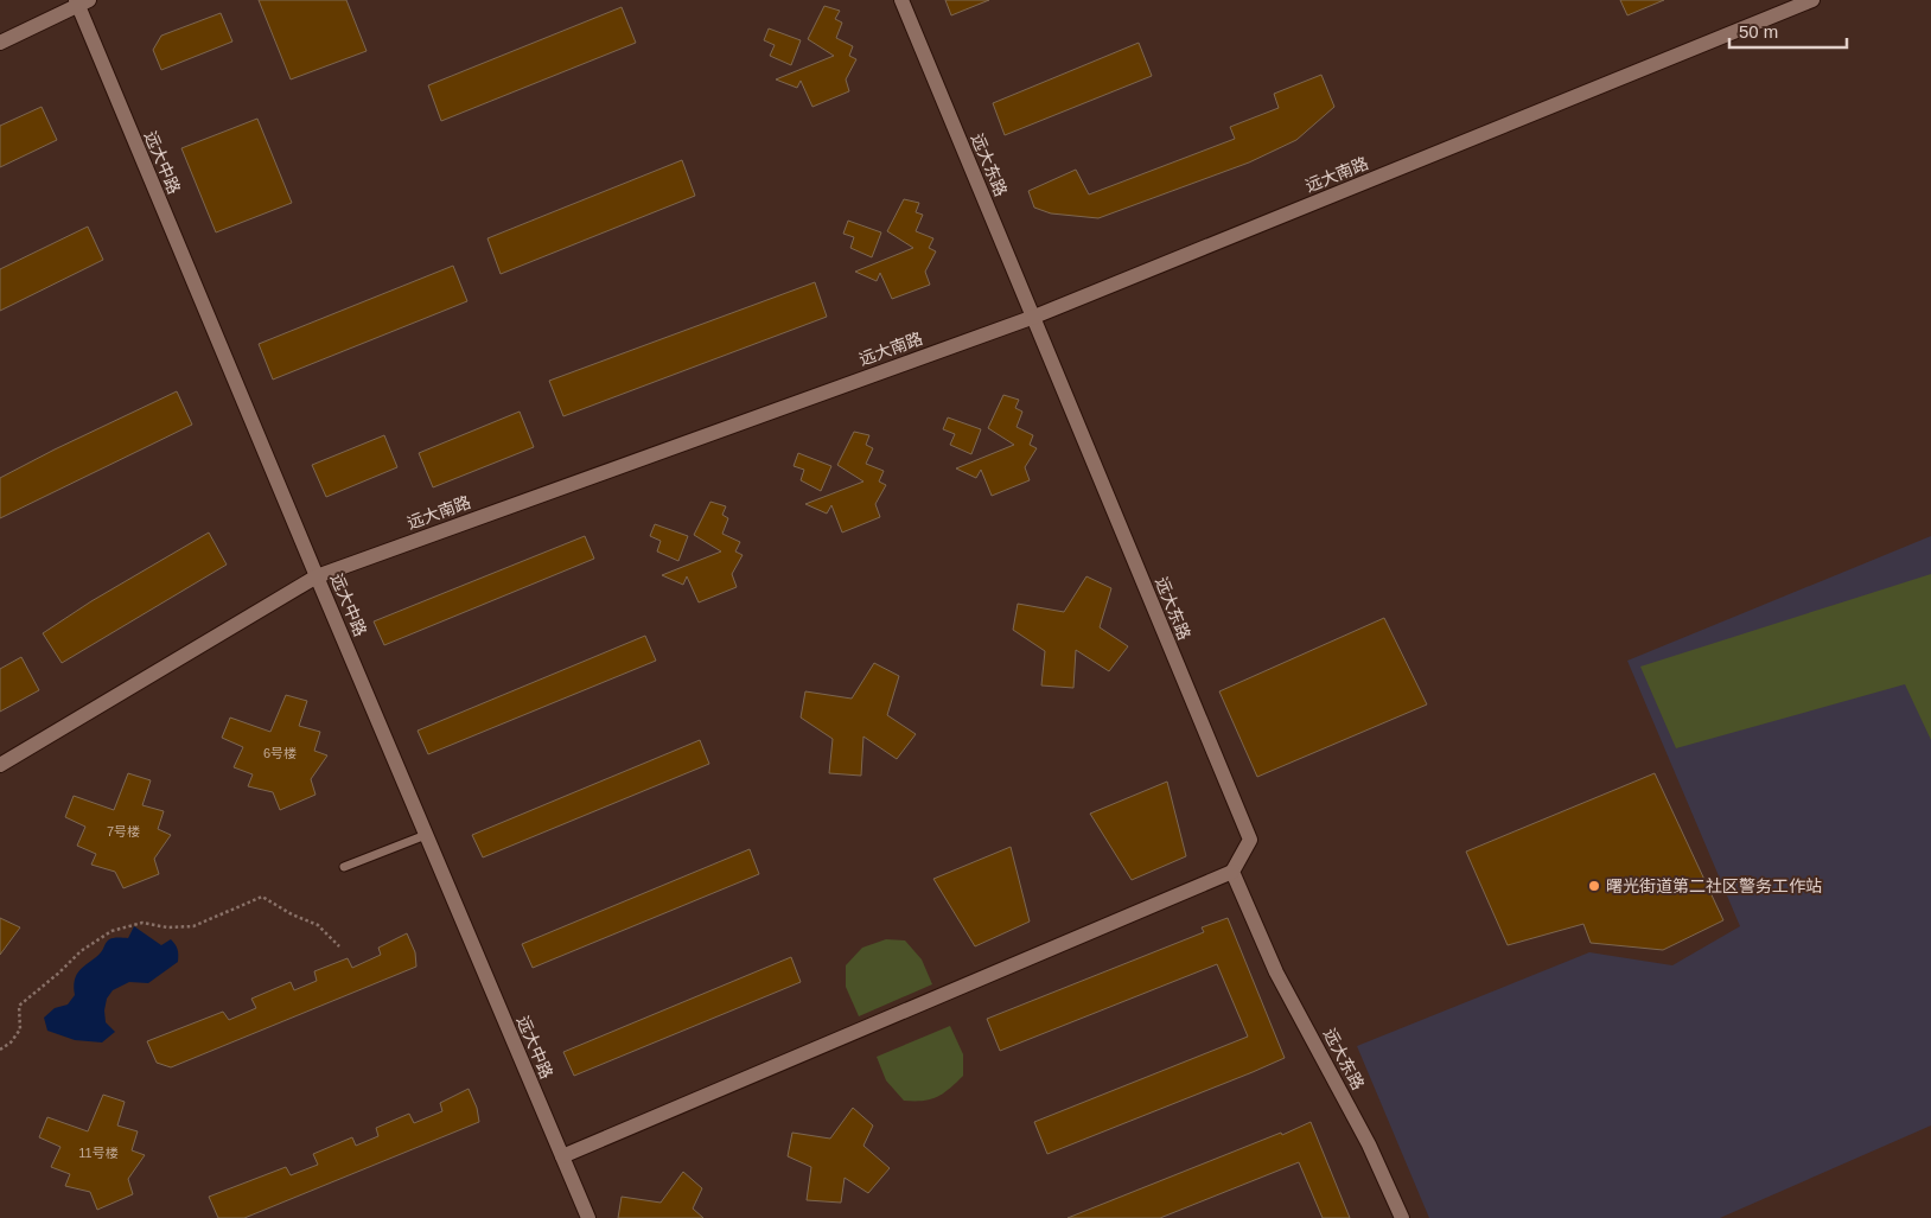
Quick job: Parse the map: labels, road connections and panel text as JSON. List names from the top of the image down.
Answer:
{
  "streets": {
    "street": ["远大中路", "远大东路", "远大南路"]
  },
  "crossings": [
    ["远大中路", "远大南路"],
    ["远大东路", "远大南路"]
  ],
  "places": ["曙光街道第二社区警务工作站"],
  "house_numbers": ["6号楼", "7号楼", "11号楼"],
  "scale_bar": "50 m"
}
